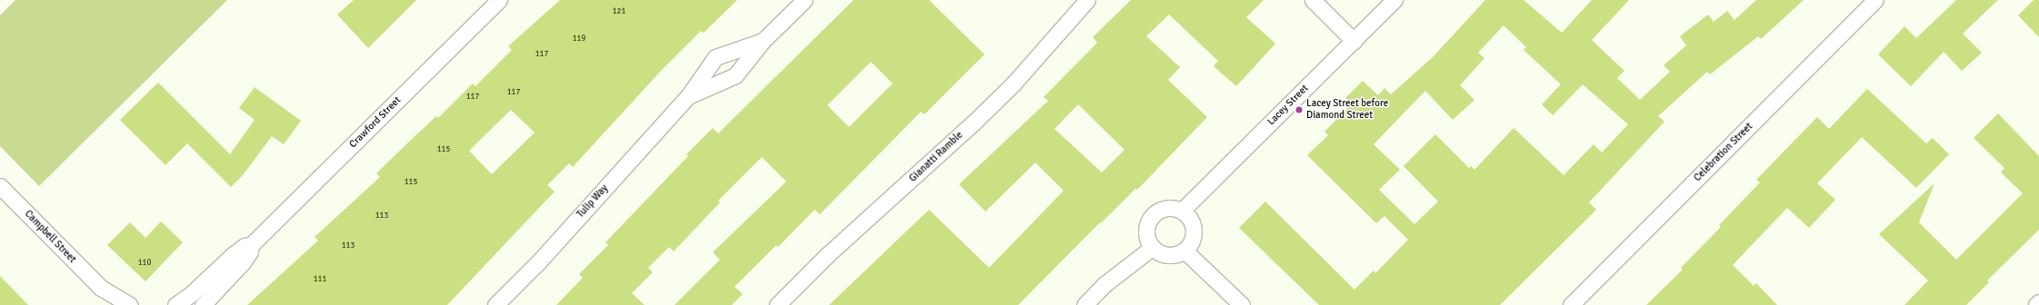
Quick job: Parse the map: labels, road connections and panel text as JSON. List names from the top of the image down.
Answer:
{
  "streets": {
    "street": [
      "Lacey Street",
      "Crawford Street",
      "Celebration Street",
      "Gianatti Ramble",
      "Tulip Way",
      "Campbell Street"
    ]
  },
  "places": ["Lacey Street before Diamond Street"],
  "house_numbers": [
    "121",
    "119",
    "117",
    "117",
    "117",
    "115",
    "115",
    "113",
    "113",
    "110",
    "111"
  ]
}
